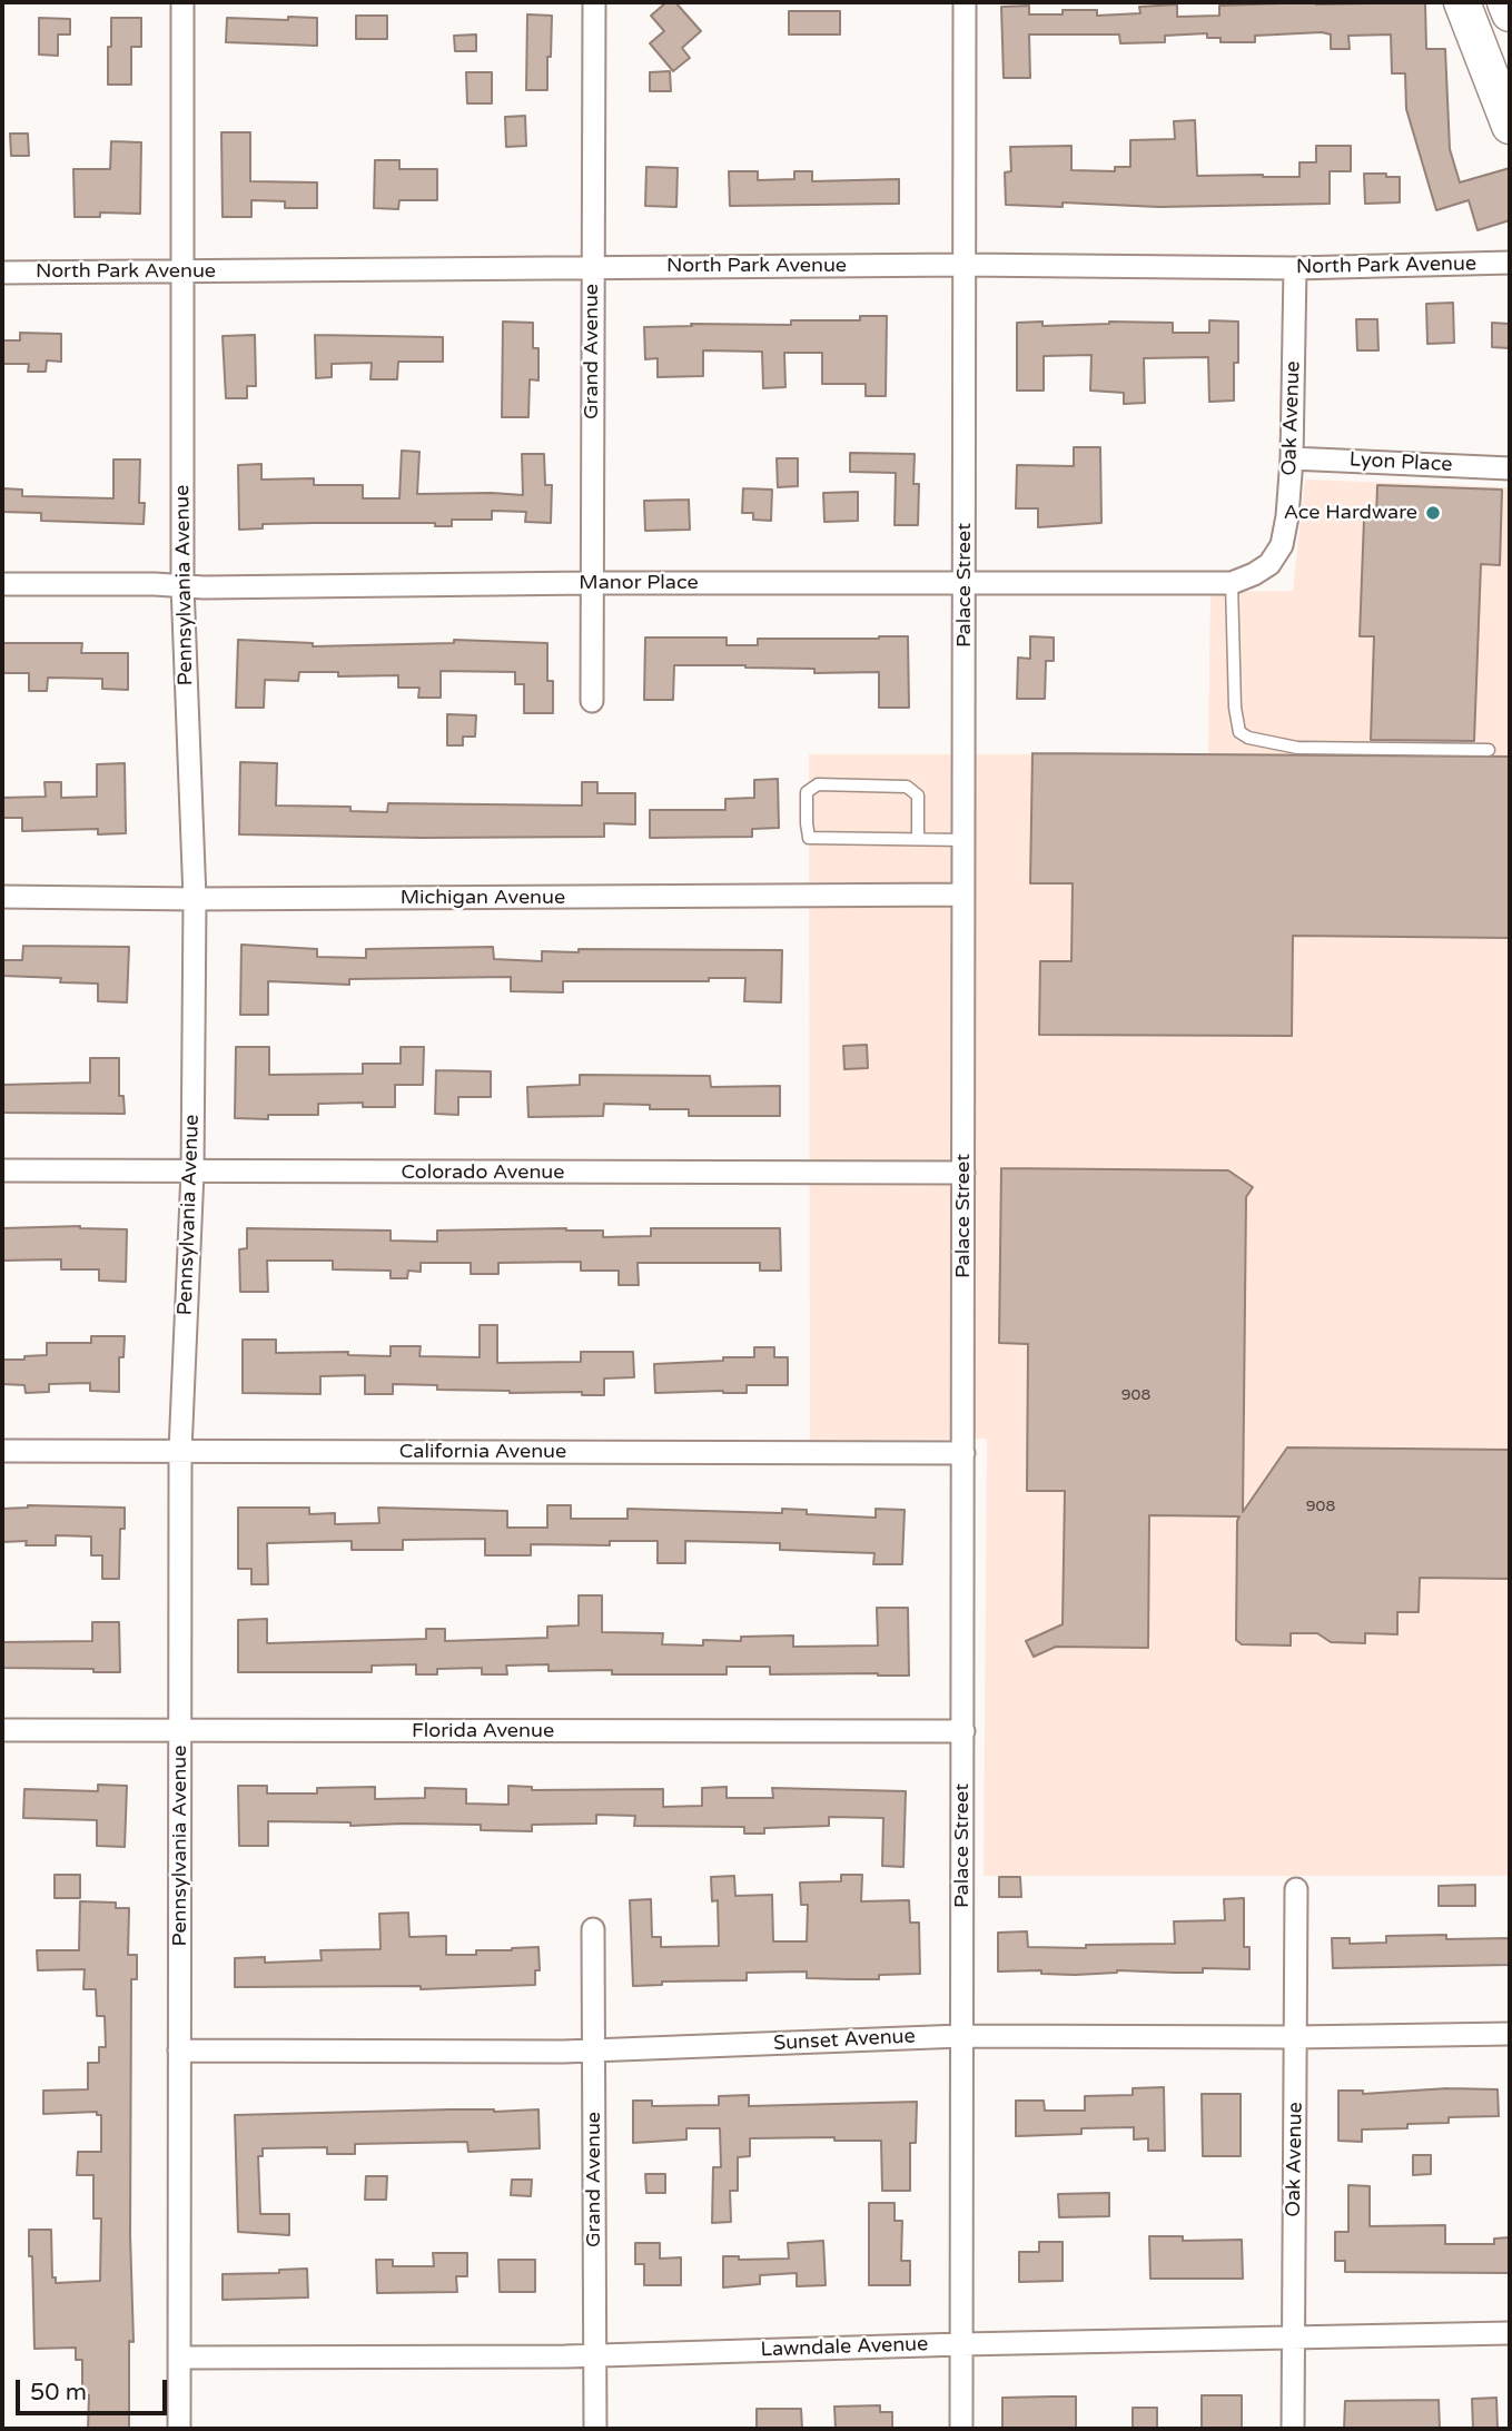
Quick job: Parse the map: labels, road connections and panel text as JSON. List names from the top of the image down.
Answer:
{
  "streets": {
    "street": [
      "North Park Avenue",
      "Grand Avenue",
      "Oak Avenue",
      "Lyon Place",
      "Manor Place",
      "Pennsylvania Avenue",
      "Palace Street",
      "Michigan Avenue",
      "Colorado Avenue",
      "California Avenue",
      "Florida Avenue",
      "Sunset Avenue",
      "Lawndale Avenue"
    ]
  },
  "crossings": [
    ["North Park Avenue", "Grand Avenue"],
    ["North Park Avenue", "Oak Avenue"],
    ["North Park Avenue", "Pennsylvania Avenue"],
    ["North Park Avenue", "Palace Street"],
    ["Grand Avenue", "Manor Place"],
    ["Grand Avenue", "Sunset Avenue"],
    ["Grand Avenue", "Lawndale Avenue"],
    ["Oak Avenue", "Lyon Place"],
    ["Oak Avenue", "Manor Place"],
    ["Oak Avenue", "Sunset Avenue"],
    ["Oak Avenue", "Lawndale Avenue"],
    ["Manor Place", "Pennsylvania Avenue"],
    ["Manor Place", "Palace Street"],
    ["Pennsylvania Avenue", "Michigan Avenue"],
    ["Pennsylvania Avenue", "Colorado Avenue"],
    ["Pennsylvania Avenue", "California Avenue"],
    ["Pennsylvania Avenue", "Florida Avenue"],
    ["Pennsylvania Avenue", "Sunset Avenue"],
    ["Pennsylvania Avenue", "Lawndale Avenue"],
    ["Palace Street", "Michigan Avenue"],
    ["Palace Street", "Colorado Avenue"],
    ["Palace Street", "California Avenue"],
    ["Palace Street", "Florida Avenue"],
    ["Palace Street", "Sunset Avenue"],
    ["Palace Street", "Lawndale Avenue"]
  ],
  "places": ["Ace Hardware"],
  "house_numbers": ["908", "908"],
  "scale_bar": "50 m"
}
